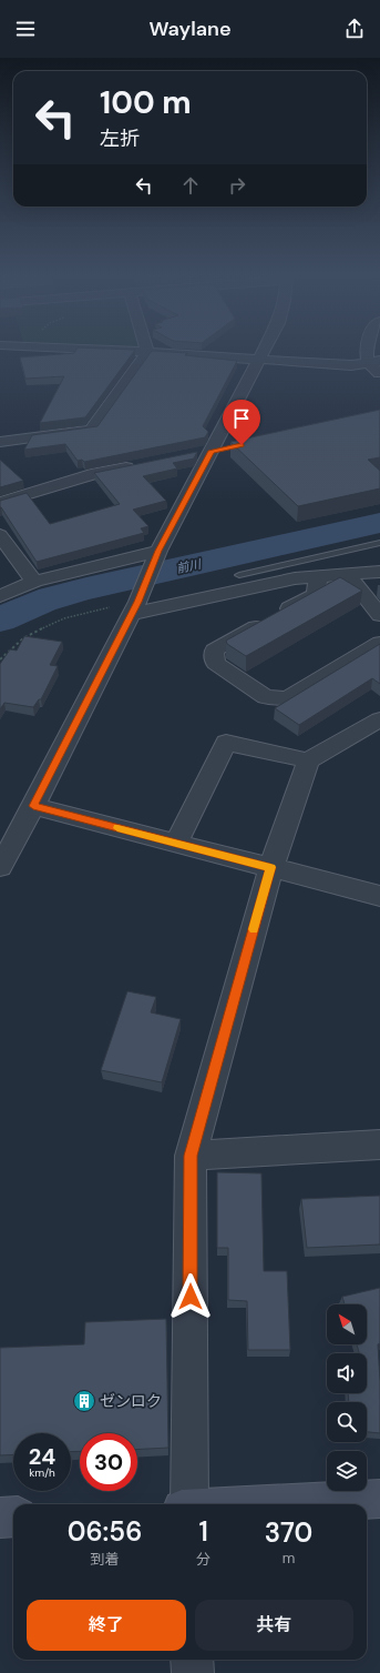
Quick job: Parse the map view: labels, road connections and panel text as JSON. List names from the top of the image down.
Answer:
{
  "water": ["前川"],
  "places": {
    "building": ["ゼンロク"]
  },
  "north": "top left",
  "page": {
    "header": "Waylane",
    "turn": ["100 m", "左折"],
    "speed": "24 km/h",
    "limit": "30",
    "eta": [
      "06:56",
      "到着",
      "1",
      "分",
      "370",
      "m"
    ],
    "buttons": ["終了", "共有"]
  }
}
